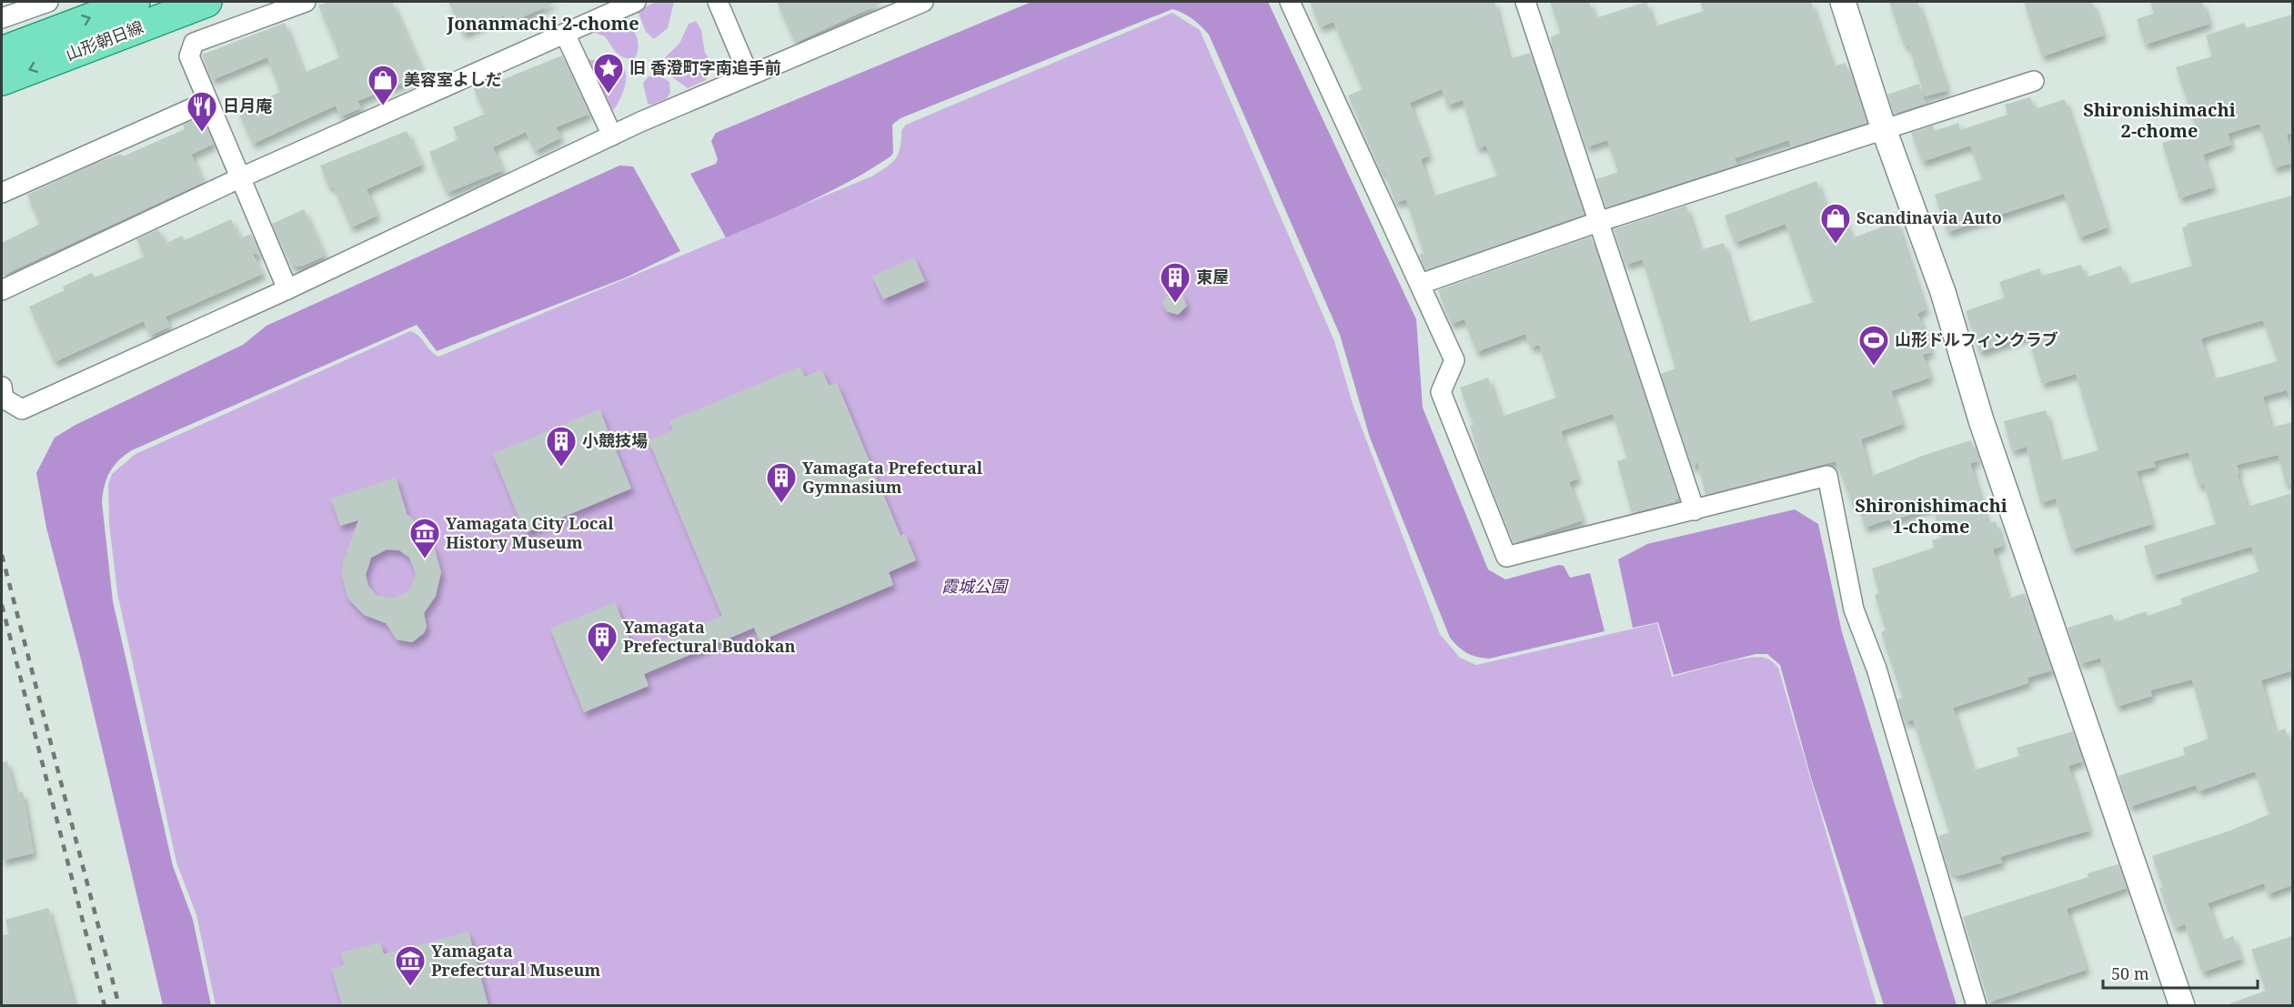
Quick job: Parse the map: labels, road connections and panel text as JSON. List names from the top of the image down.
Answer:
{
  "streets": {
    "main road": ["山形朝日線"]
  },
  "districts": ["Jonanmachi 2-chome", "Shironishimachi 2-chome", "Shironishimachi 1-chome"],
  "parks": ["霞城公園"],
  "places": {
    "place": ["旧 香澄町字南追手前"],
    "shop": ["美容室よしだ", "Scandinavia Auto"],
    "restaurant": ["日月庵"],
    "building": [
      "東屋",
      "小競技場",
      "Yamagata Prefectural Gymnasium",
      "Yamagata Prefectural Budokan"
    ],
    "sports": ["山形ドルフィンクラブ"],
    "museum": ["Yamagata City Local History Museum", "Yamagata Prefectural Museum"]
  },
  "scale_bar": "50 m"
}
